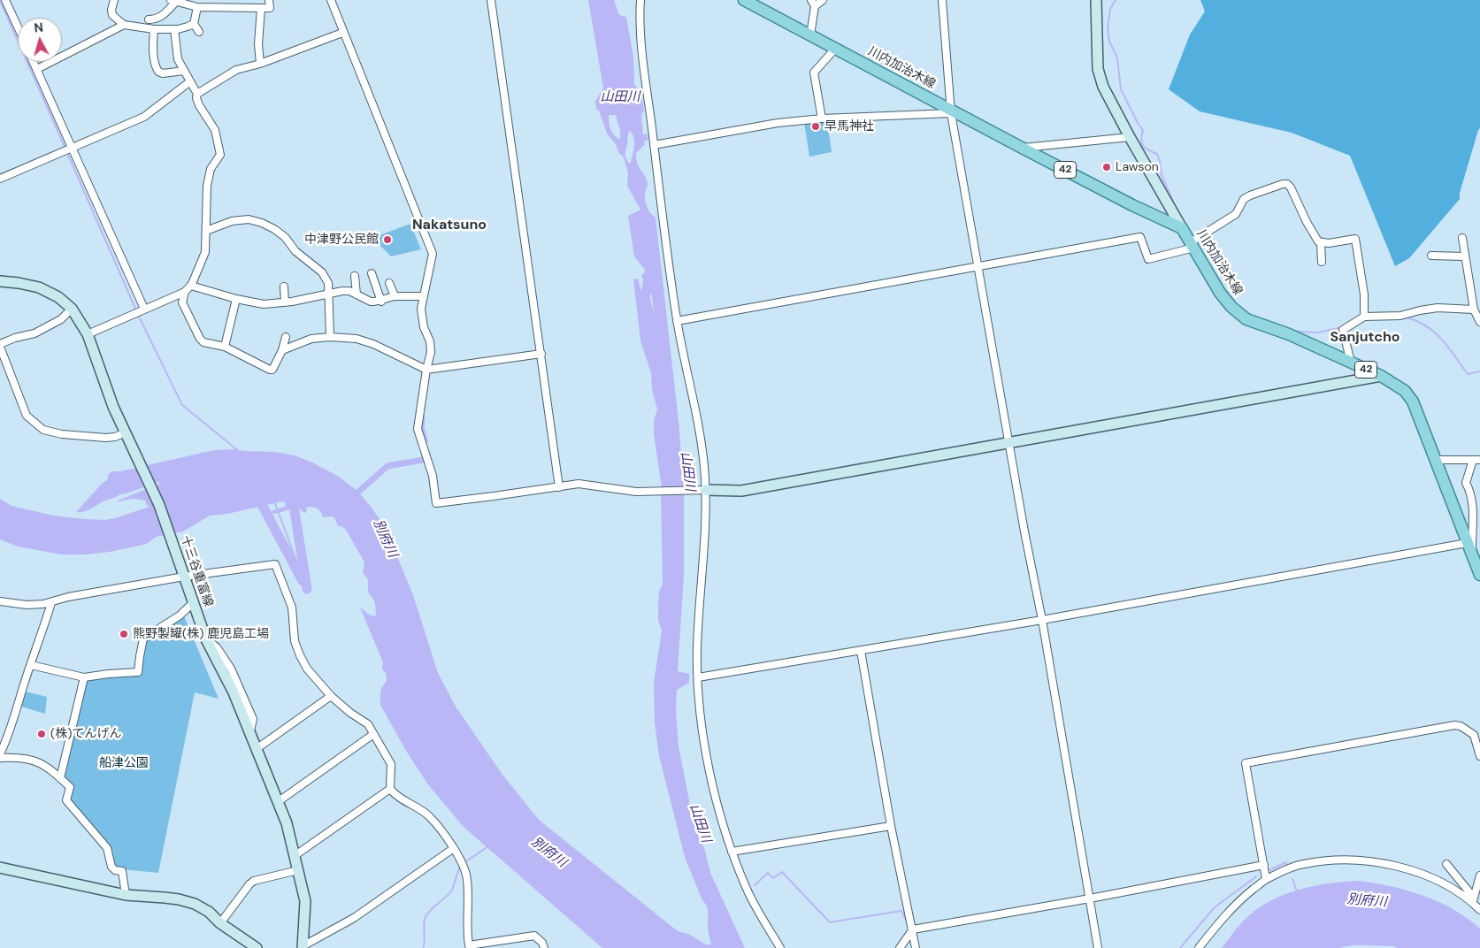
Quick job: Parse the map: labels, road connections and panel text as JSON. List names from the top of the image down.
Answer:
{
  "streets": {
    "main road": ["川内加治木線", "42", "十三谷重富線"]
  },
  "districts": ["Nakatsuno", "Sanjutcho"],
  "water": ["山田川", "別府川"],
  "parks": ["船津公園"],
  "places": [
    "早馬神社",
    "Lawson",
    "中津野公民館",
    "熊野製罐(株) 鹿児島工場",
    "(株)てんげん"
  ],
  "north": "top"
}
